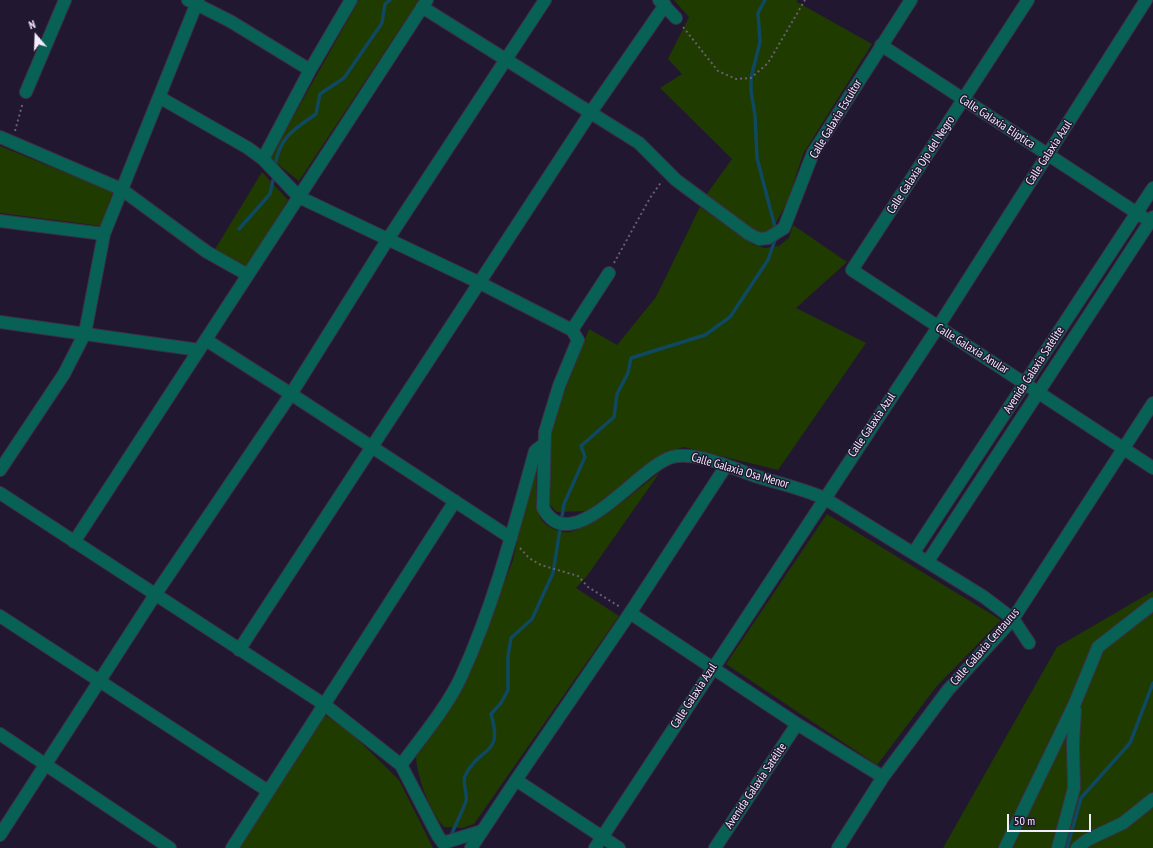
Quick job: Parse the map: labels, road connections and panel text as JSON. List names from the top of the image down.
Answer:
{
  "streets": {
    "street": [
      "Calle Galaxia Escultor",
      "Calle Galaxia Elíptica",
      "Calle Galaxia Azul",
      "Calle Galaxia Ojo del Negro",
      "Calle Galaxia Anular",
      "Avenida Galaxia Satélite",
      "Calle Galaxia Osa Menor",
      "Calle Galaxia Centaurus"
    ]
  },
  "crossings": [
    ["Calle Galaxia Escultor", "Calle Galaxia Elíptica"],
    ["Calle Galaxia Elíptica", "Calle Galaxia Azul"],
    ["Calle Galaxia Elíptica", "Calle Galaxia Ojo del Negro"],
    ["Calle Galaxia Elíptica", "Avenida Galaxia Satélite"],
    ["Calle Galaxia Azul", "Calle Galaxia Anular"],
    ["Calle Galaxia Azul", "Calle Galaxia Osa Menor"],
    ["Calle Galaxia Ojo del Negro", "Calle Galaxia Anular"],
    ["Calle Galaxia Anular", "Avenida Galaxia Satélite"],
    ["Calle Galaxia Anular", "Calle Galaxia Centaurus"],
    ["Avenida Galaxia Satélite", "Calle Galaxia Osa Menor"],
    ["Calle Galaxia Osa Menor", "Calle Galaxia Centaurus"]
  ],
  "scale_bar": "50 m",
  "north": "top"
}
